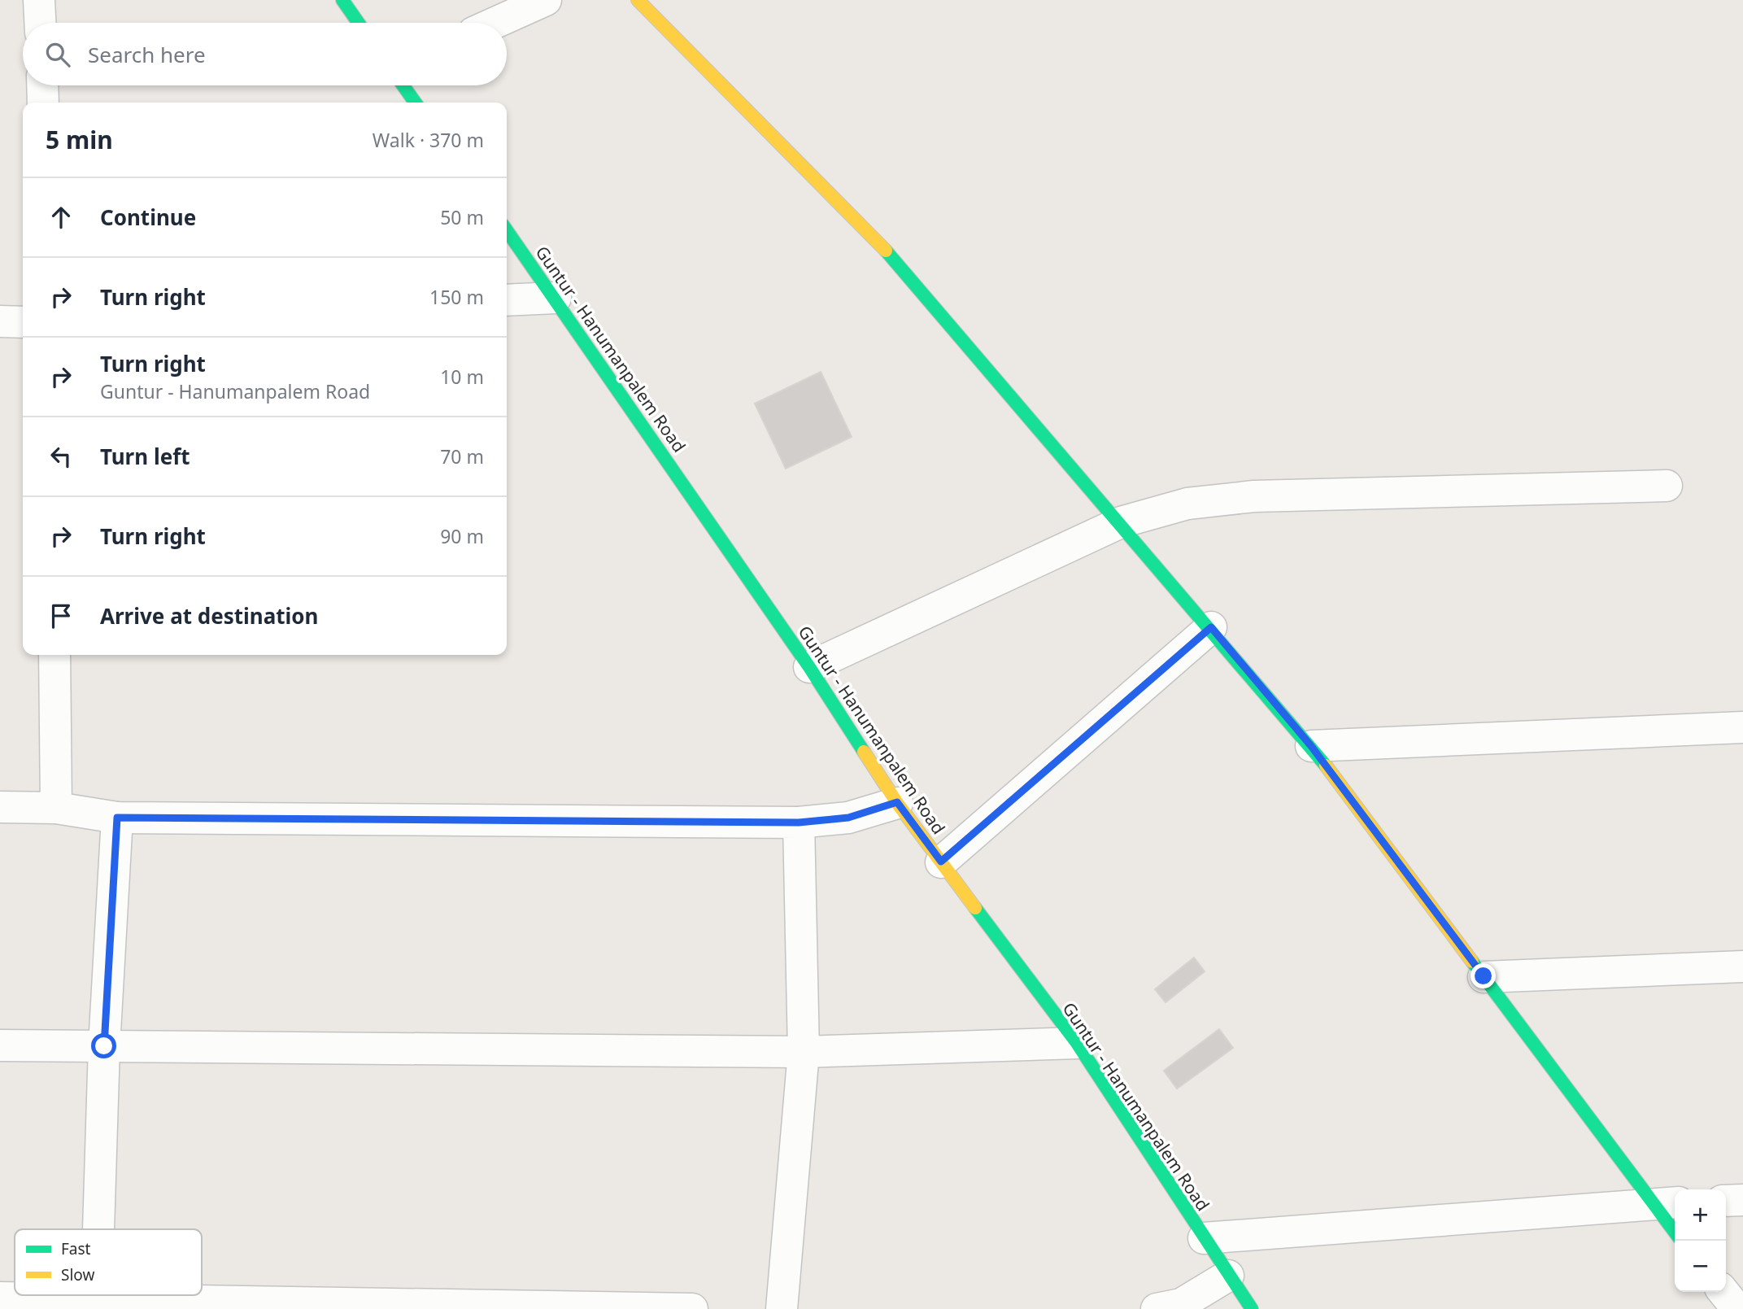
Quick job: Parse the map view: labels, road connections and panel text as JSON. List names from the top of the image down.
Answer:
{
  "streets": {
    "street": ["Guntur - Hanumanpalem Road"]
  },
  "legend": ["Fast", "Slow"],
  "page": {
    "search": "Search here",
    "heading": ["5 min", "Walk · 370 m"],
    "list": [
      ["Continue", "50 m"],
      ["Turn right", "150 m"],
      ["Turn right", "Guntur - Hanumanpalem Road", "10 m"],
      ["Turn left", "70 m"],
      ["Turn right", "90 m"],
      "Arrive at destination"
    ],
    "map_buttons": ["+", "−"]
  }
}
